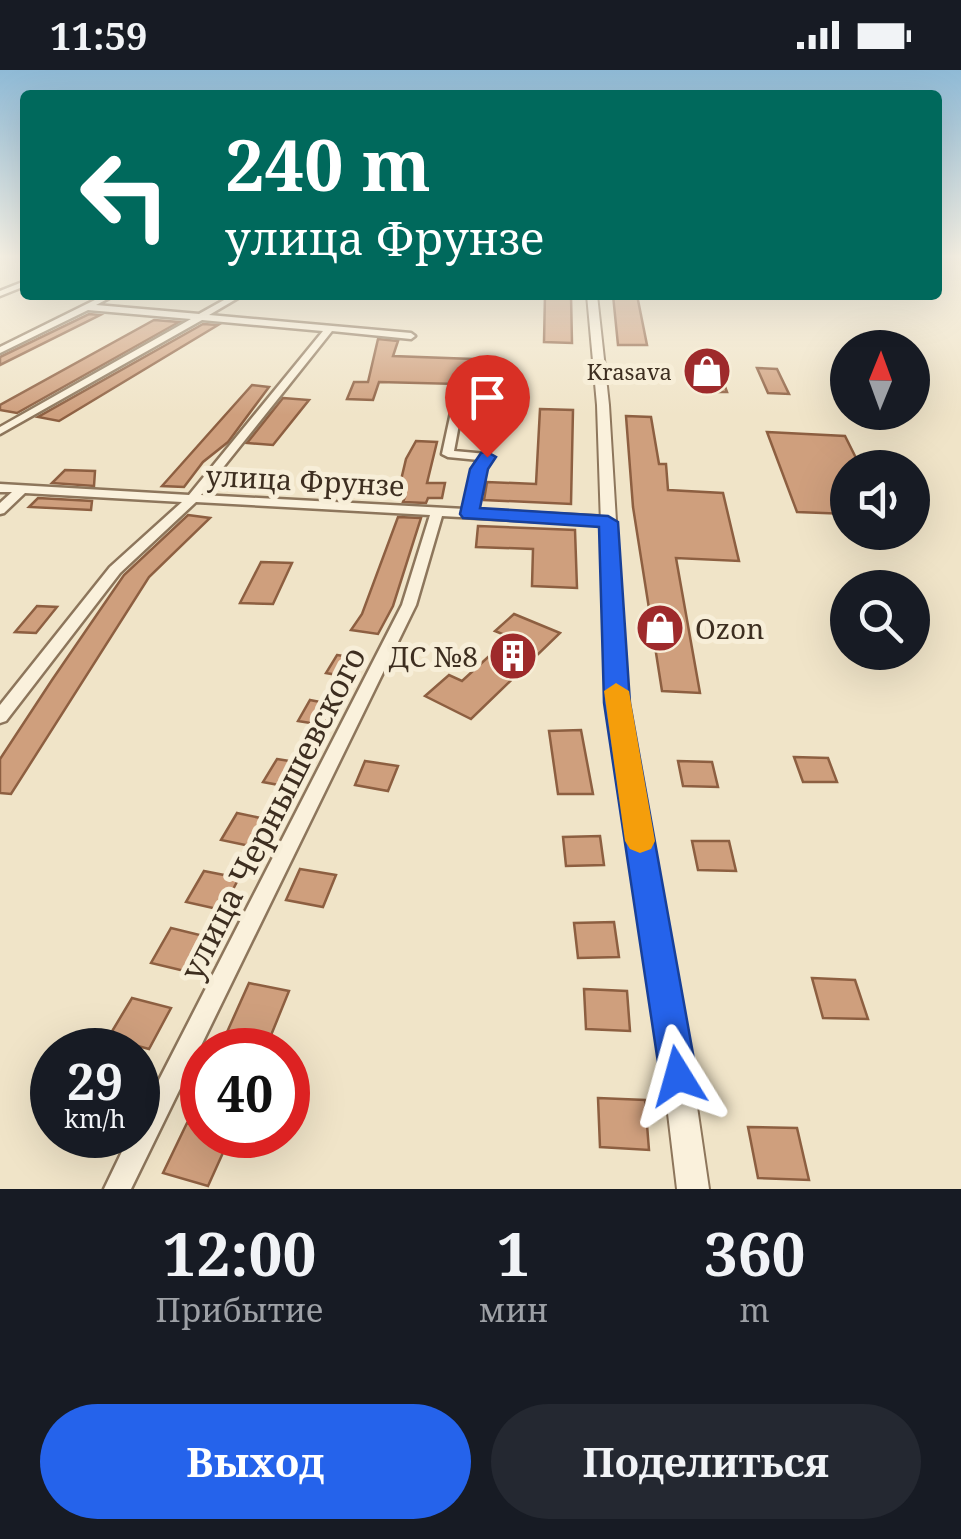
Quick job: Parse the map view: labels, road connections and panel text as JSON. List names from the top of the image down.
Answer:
{
  "streets": {
    "street": ["улица Фрунзе", "улица Чернышевского"]
  },
  "crossings": [
    ["улица Фрунзе", "улица Чернышевского"]
  ],
  "places": {
    "shop": ["Krasava", "Ozon"],
    "building": ["ДС №8"]
  },
  "north": "top",
  "page": {
    "status": "11:59",
    "turn": ["240 m", "улица Фрунзе"],
    "speed": "29 km/h",
    "limit": "40",
    "eta": [
      "12:00",
      "Прибытие",
      "1",
      "мин",
      "360",
      "m"
    ],
    "buttons": ["Выход", "Поделиться"]
  }
}
